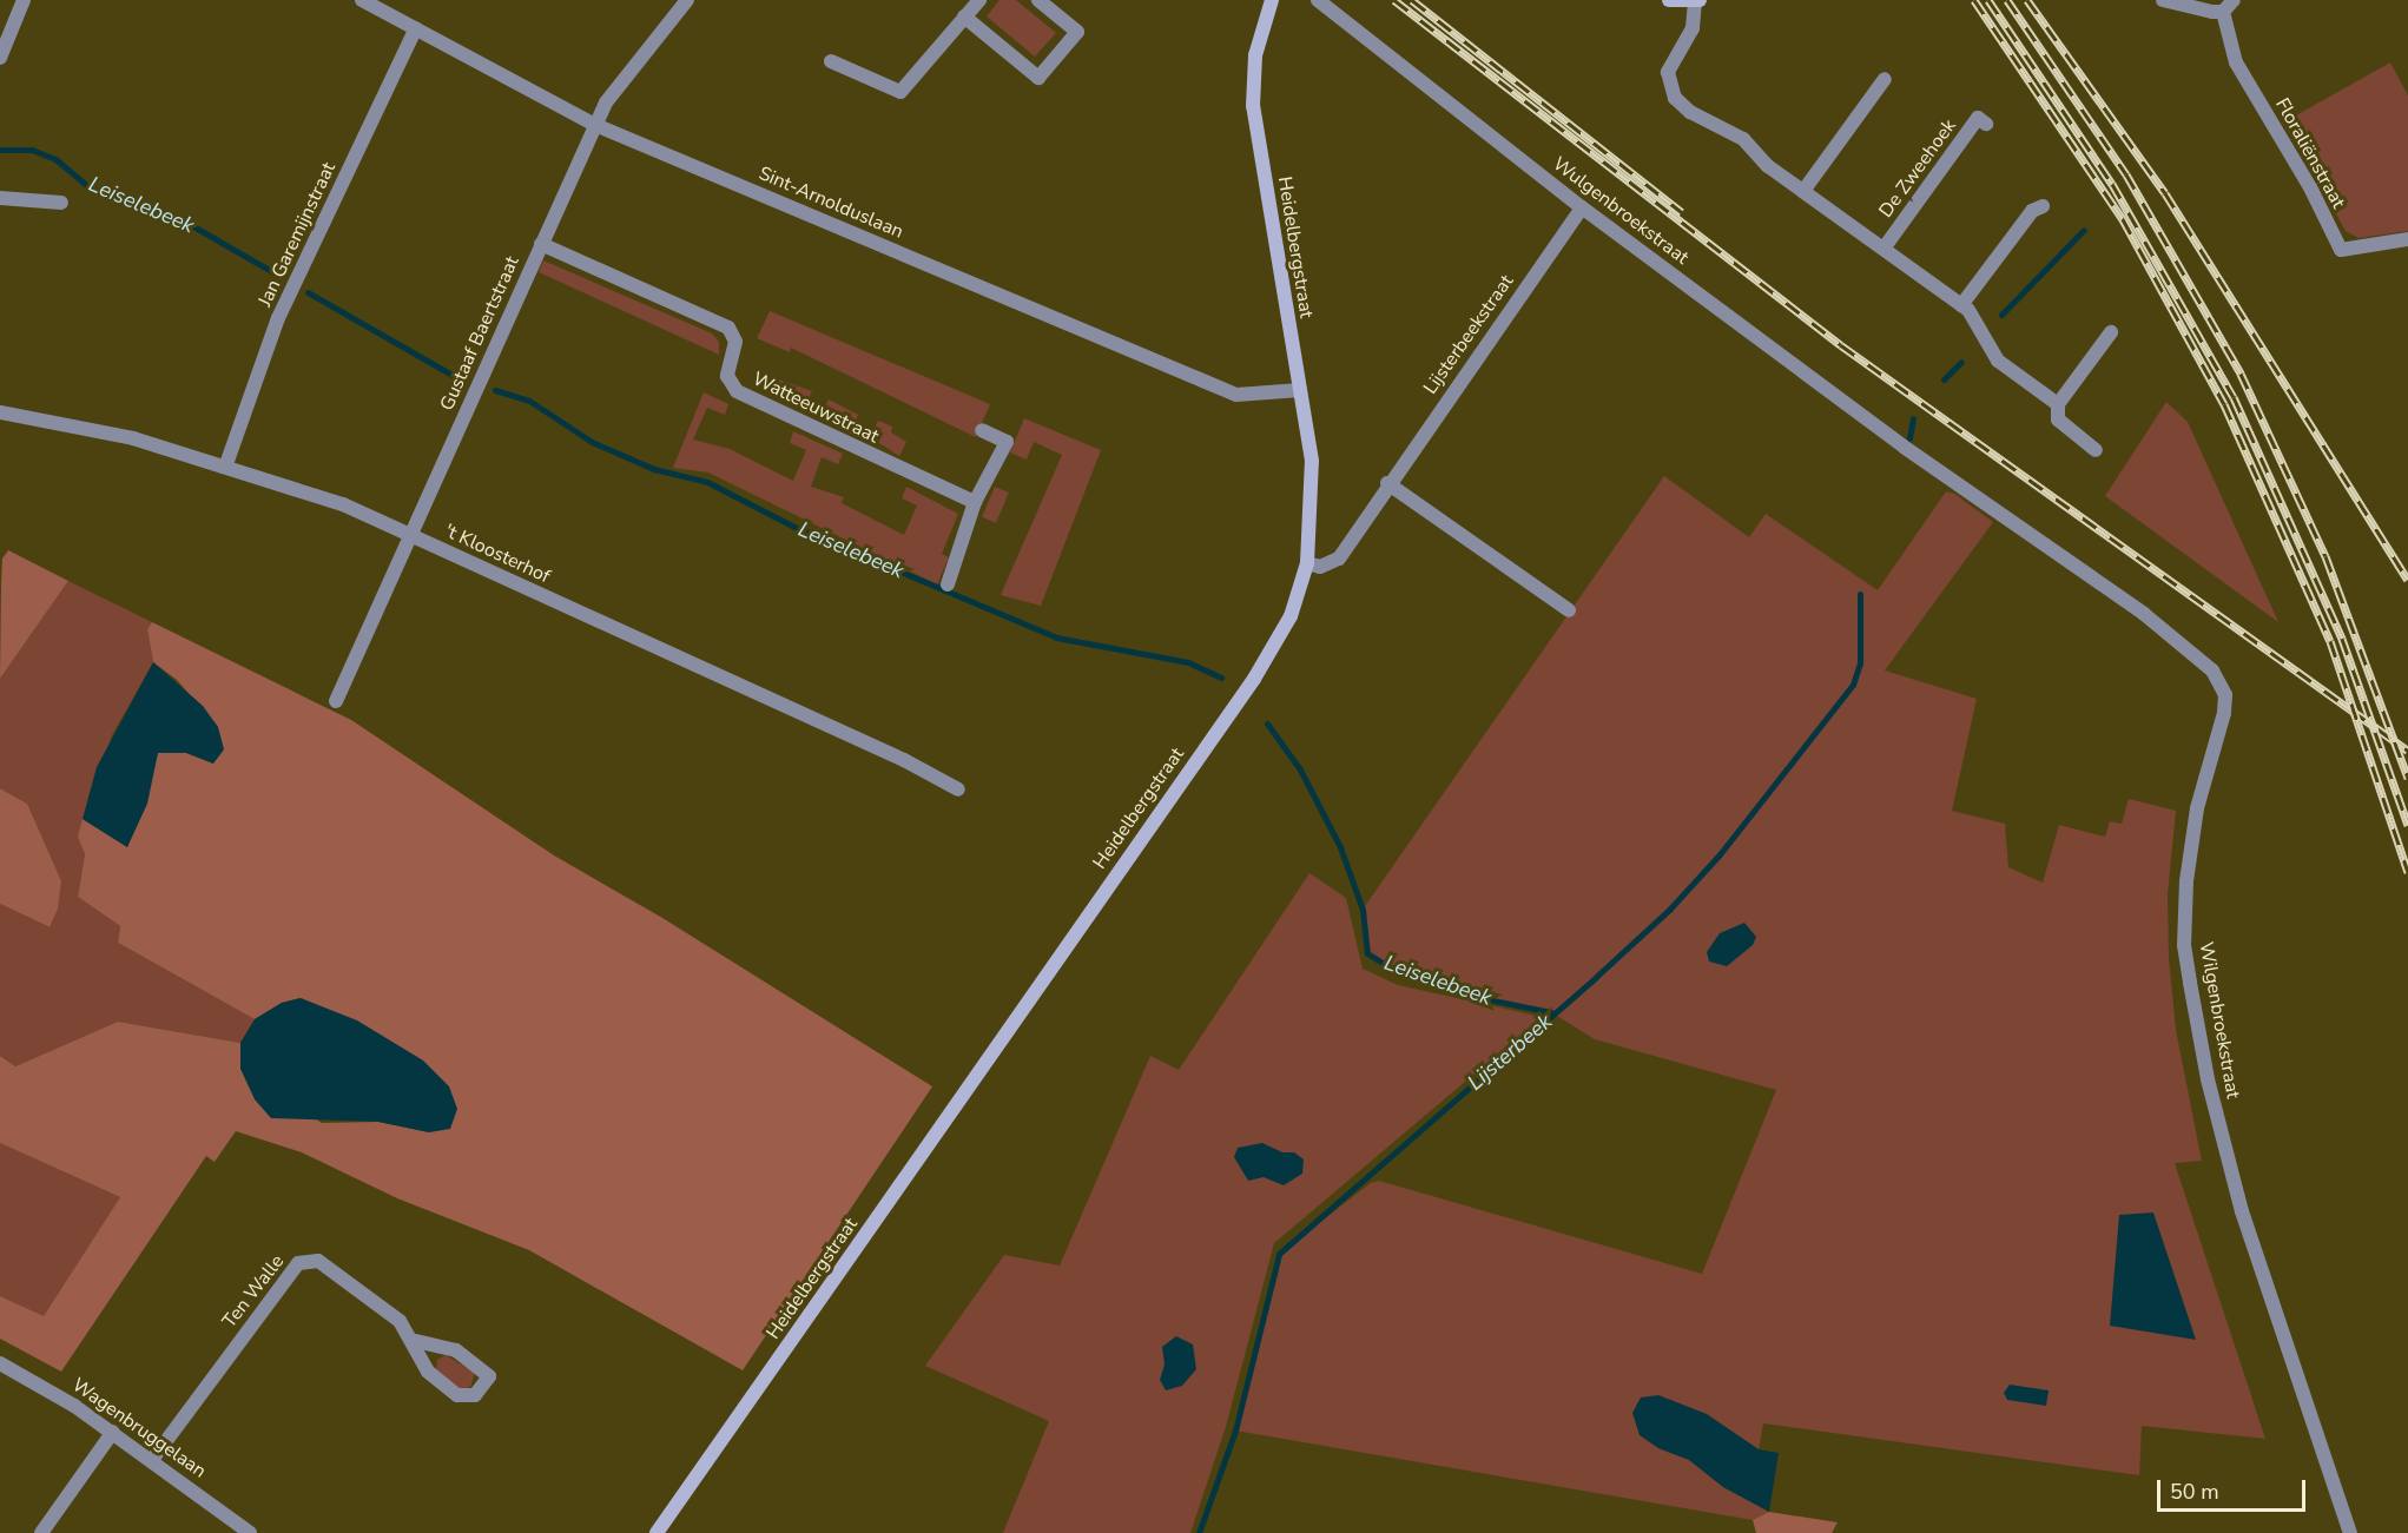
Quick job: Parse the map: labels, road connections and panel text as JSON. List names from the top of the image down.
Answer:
{
  "streets": {
    "main road": ["Heidelbergstraat"],
    "street": [
      "Floraliënstraat",
      "De Zweehoek",
      "Sint-Arnolduslaan",
      "Wulgenbroekstraat",
      "Jan Garemijnstraat",
      "Gustaaf Baertstraat",
      "Lijsterbeekstraat",
      "Watteeuwstraat",
      "'t Kloosterhof",
      "Wilgenbroekstraat",
      "Ten Walle",
      "Wagenbruggelaan"
    ]
  },
  "crossings": [
    ["Sint-Arnolduslaan", "Jan Garemijnstraat"],
    ["Sint-Arnolduslaan", "Heidelbergstraat"],
    ["Sint-Arnolduslaan", "Gustaaf Baertstraat"],
    ["Wulgenbroekstraat", "Lijsterbeekstraat"],
    ["Wulgenbroekstraat", "Wilgenbroekstraat"],
    ["Jan Garemijnstraat", "'t Kloosterhof"],
    ["Heidelbergstraat", "Lijsterbeekstraat"],
    ["Gustaaf Baertstraat", "Watteeuwstraat"],
    ["Gustaaf Baertstraat", "'t Kloosterhof"],
    ["Ten Walle", "Wagenbruggelaan"]
  ],
  "water": ["Leiselebeek", "Lijsterbeek"],
  "scale_bar": "50 m"
}
